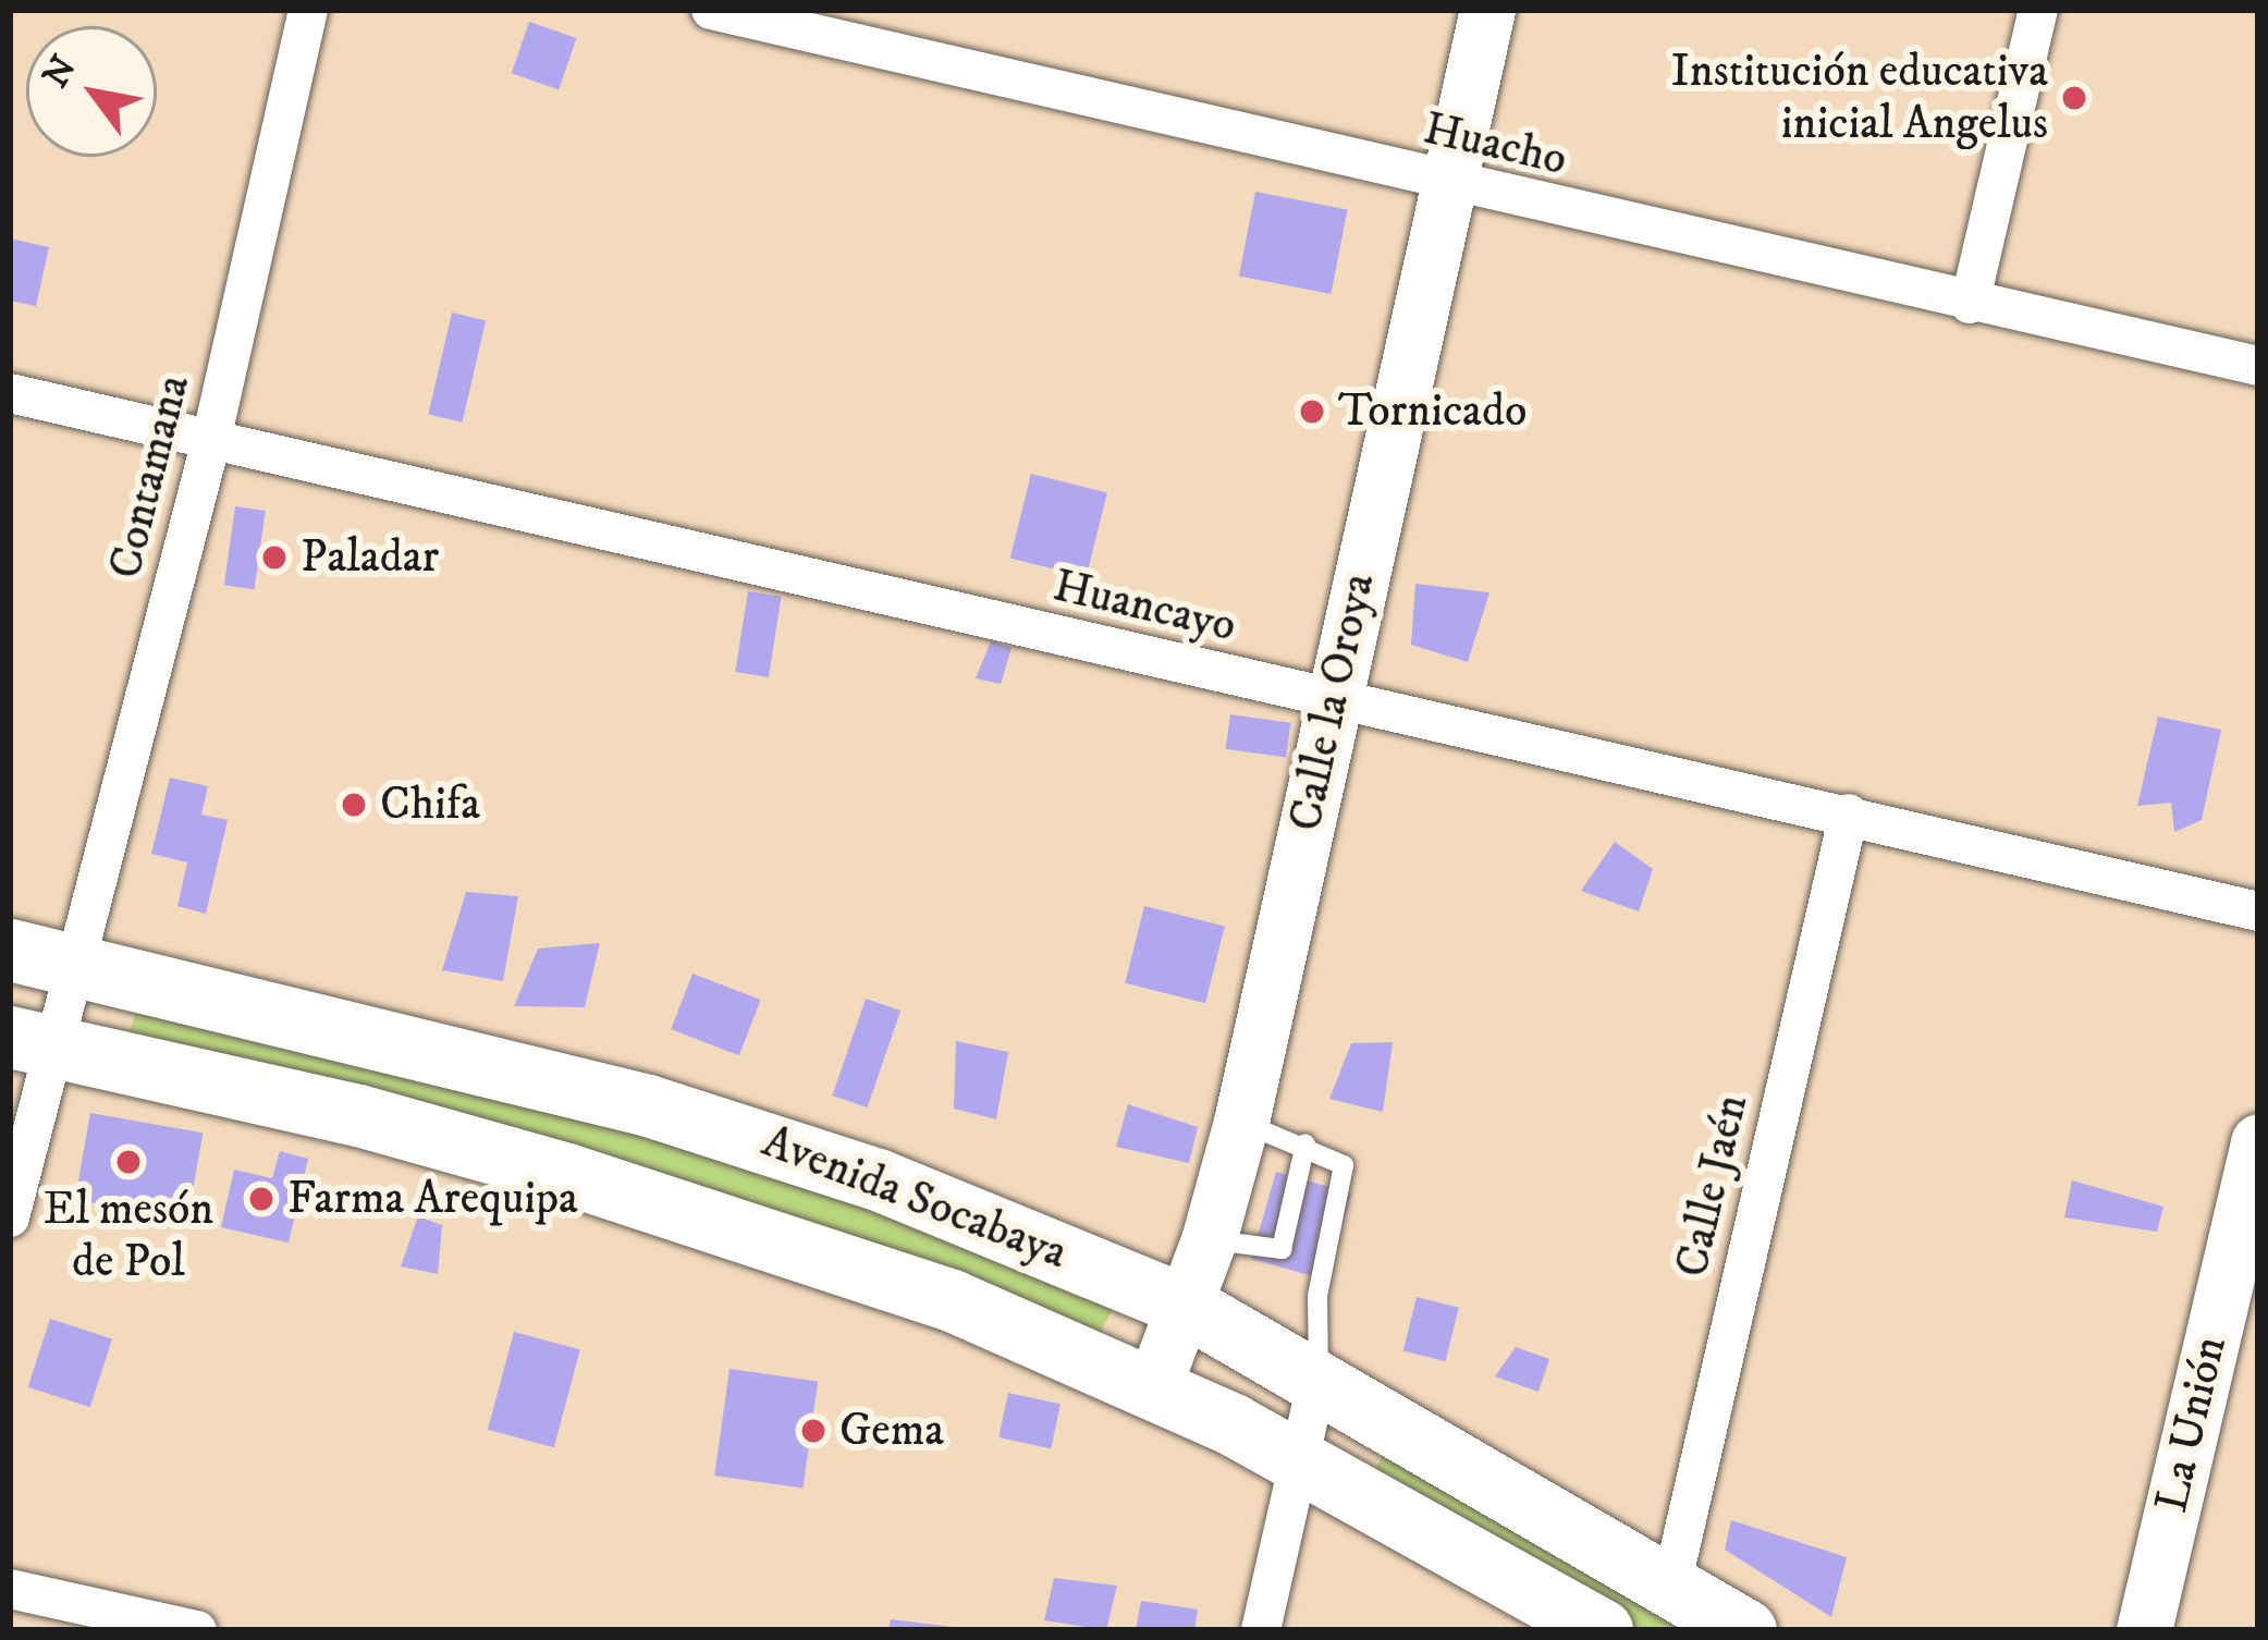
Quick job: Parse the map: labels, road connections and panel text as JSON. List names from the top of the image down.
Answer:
{
  "streets": {
    "main road": ["Avenida Socabaya"],
    "street": [
      "Huacho",
      "Contamana",
      "Huancayo",
      "Calle la Oroya",
      "Calle Jaén",
      "La Unión"
    ]
  },
  "crossings": [
    ["Huacho", "Calle la Oroya"],
    ["Contamana", "Huancayo"],
    ["Contamana", "Avenida Socabaya"],
    ["Huancayo", "Calle la Oroya"],
    ["Huancayo", "Calle Jaén"],
    ["Calle la Oroya", "Avenida Socabaya"],
    ["Calle Jaén", "Avenida Socabaya"]
  ],
  "places": [
    "Institución educativa inicial Angelus",
    "Tornicado",
    "Paladar",
    "Chifa",
    "El mesón de Pol",
    "Farma Arequipa",
    "Gema"
  ],
  "north": "top left"
}
